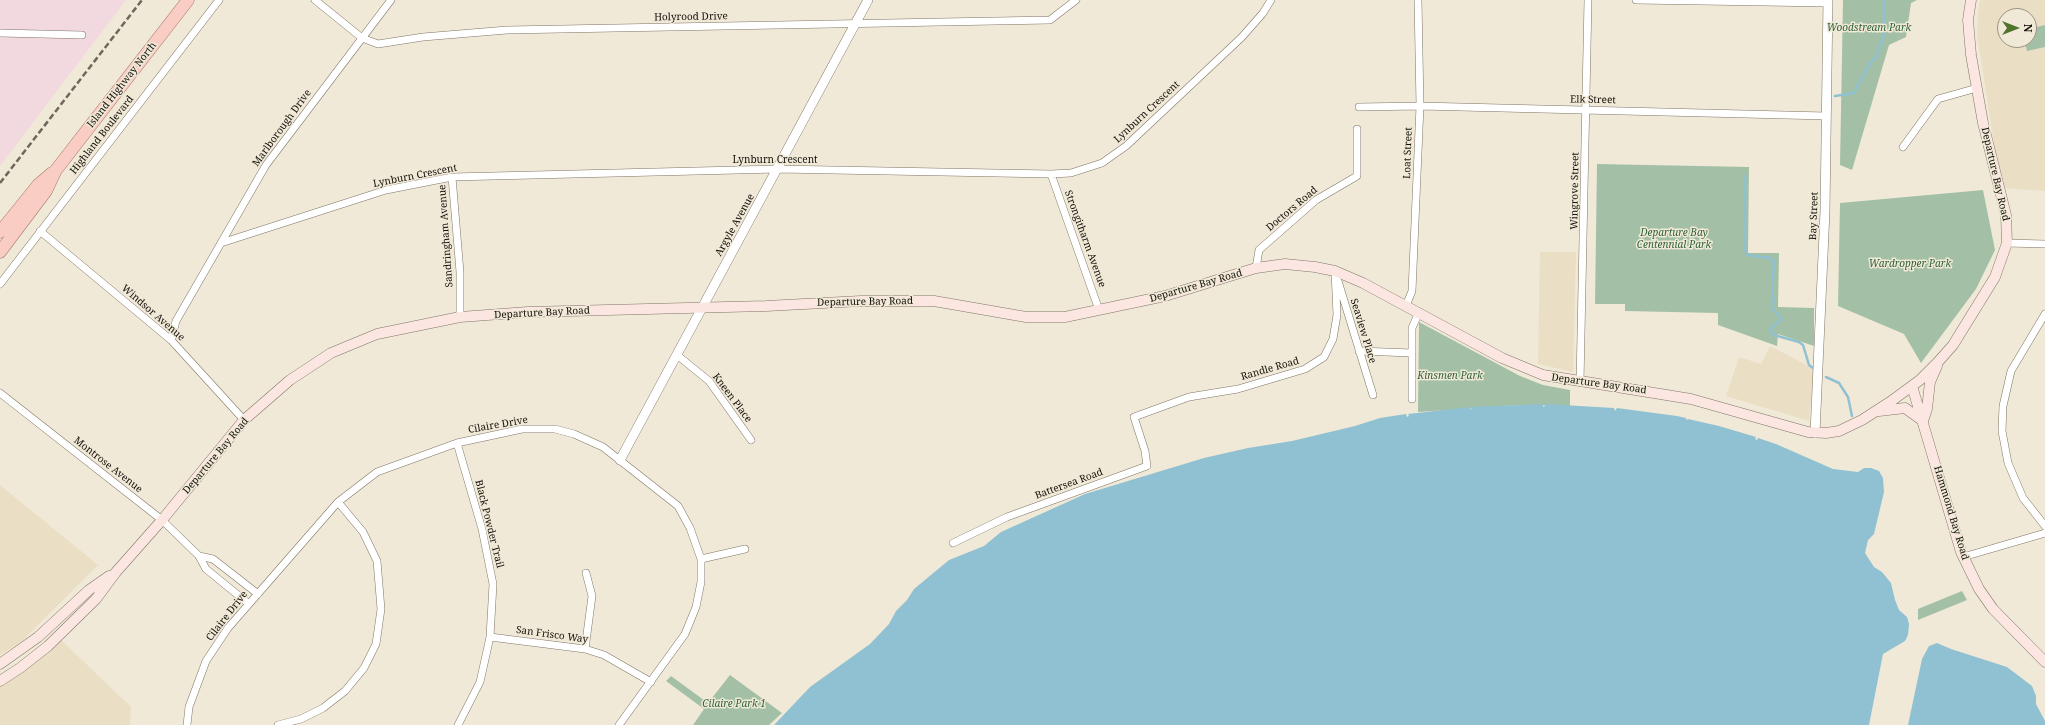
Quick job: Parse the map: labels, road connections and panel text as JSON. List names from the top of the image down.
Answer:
{
  "streets": {
    "main road": ["Island Highway North", "Departure Bay Road", "Hammond Bay Road"],
    "street": [
      "Holyrood Drive",
      "Elk Street",
      "Lynburn Crescent",
      "Marlborough Drive",
      "Highland Boulevard",
      "Loat Street",
      "Wingrove Street",
      "Doctors Road",
      "Bay Street",
      "Argyle Avenue",
      "Sandringham Avenue",
      "Strongitharm Avenue",
      "Windsor Avenue",
      "Seaview Place",
      "Randle Road",
      "Kneen Place",
      "Cilaire Drive",
      "Montrose Avenue",
      "Battersea Road",
      "Black Powder Trail",
      "San Frisco Way"
    ]
  },
  "crossings": [
    ["Holyrood Drive", "Marlborough Drive"],
    ["Holyrood Drive", "Argyle Avenue"],
    ["Elk Street", "Loat Street"],
    ["Elk Street", "Wingrove Street"],
    ["Elk Street", "Bay Street"],
    ["Lynburn Crescent", "Marlborough Drive"],
    ["Lynburn Crescent", "Argyle Avenue"],
    ["Lynburn Crescent", "Sandringham Avenue"],
    ["Lynburn Crescent", "Strongitharm Avenue"],
    ["Marlborough Drive", "Windsor Avenue"],
    ["Highland Boulevard", "Windsor Avenue"],
    ["Loat Street", "Departure Bay Road"],
    ["Departure Bay Road", "Wingrove Street"],
    ["Departure Bay Road", "Doctors Road"],
    ["Departure Bay Road", "Bay Street"],
    ["Departure Bay Road", "Argyle Avenue"],
    ["Departure Bay Road", "Sandringham Avenue"],
    ["Departure Bay Road", "Strongitharm Avenue"],
    ["Departure Bay Road", "Windsor Avenue"],
    ["Departure Bay Road", "Seaview Place"],
    ["Departure Bay Road", "Randle Road"],
    ["Departure Bay Road", "Montrose Avenue"],
    ["Departure Bay Road", "Hammond Bay Road"],
    ["Argyle Avenue", "Kneen Place"],
    ["Argyle Avenue", "Cilaire Drive"],
    ["Seaview Place", "Randle Road"],
    ["Randle Road", "Battersea Road"],
    ["Cilaire Drive", "Montrose Avenue"],
    ["Cilaire Drive", "Black Powder Trail"],
    ["Cilaire Drive", "San Frisco Way"],
    ["Black Powder Trail", "San Frisco Way"]
  ],
  "parks": [
    "Woodstream Park",
    "Departure Bay Centennial Park",
    "Wardropper Park",
    "Kinsmen Park",
    "Cilaire Park 1"
  ],
  "north": "right"
}
